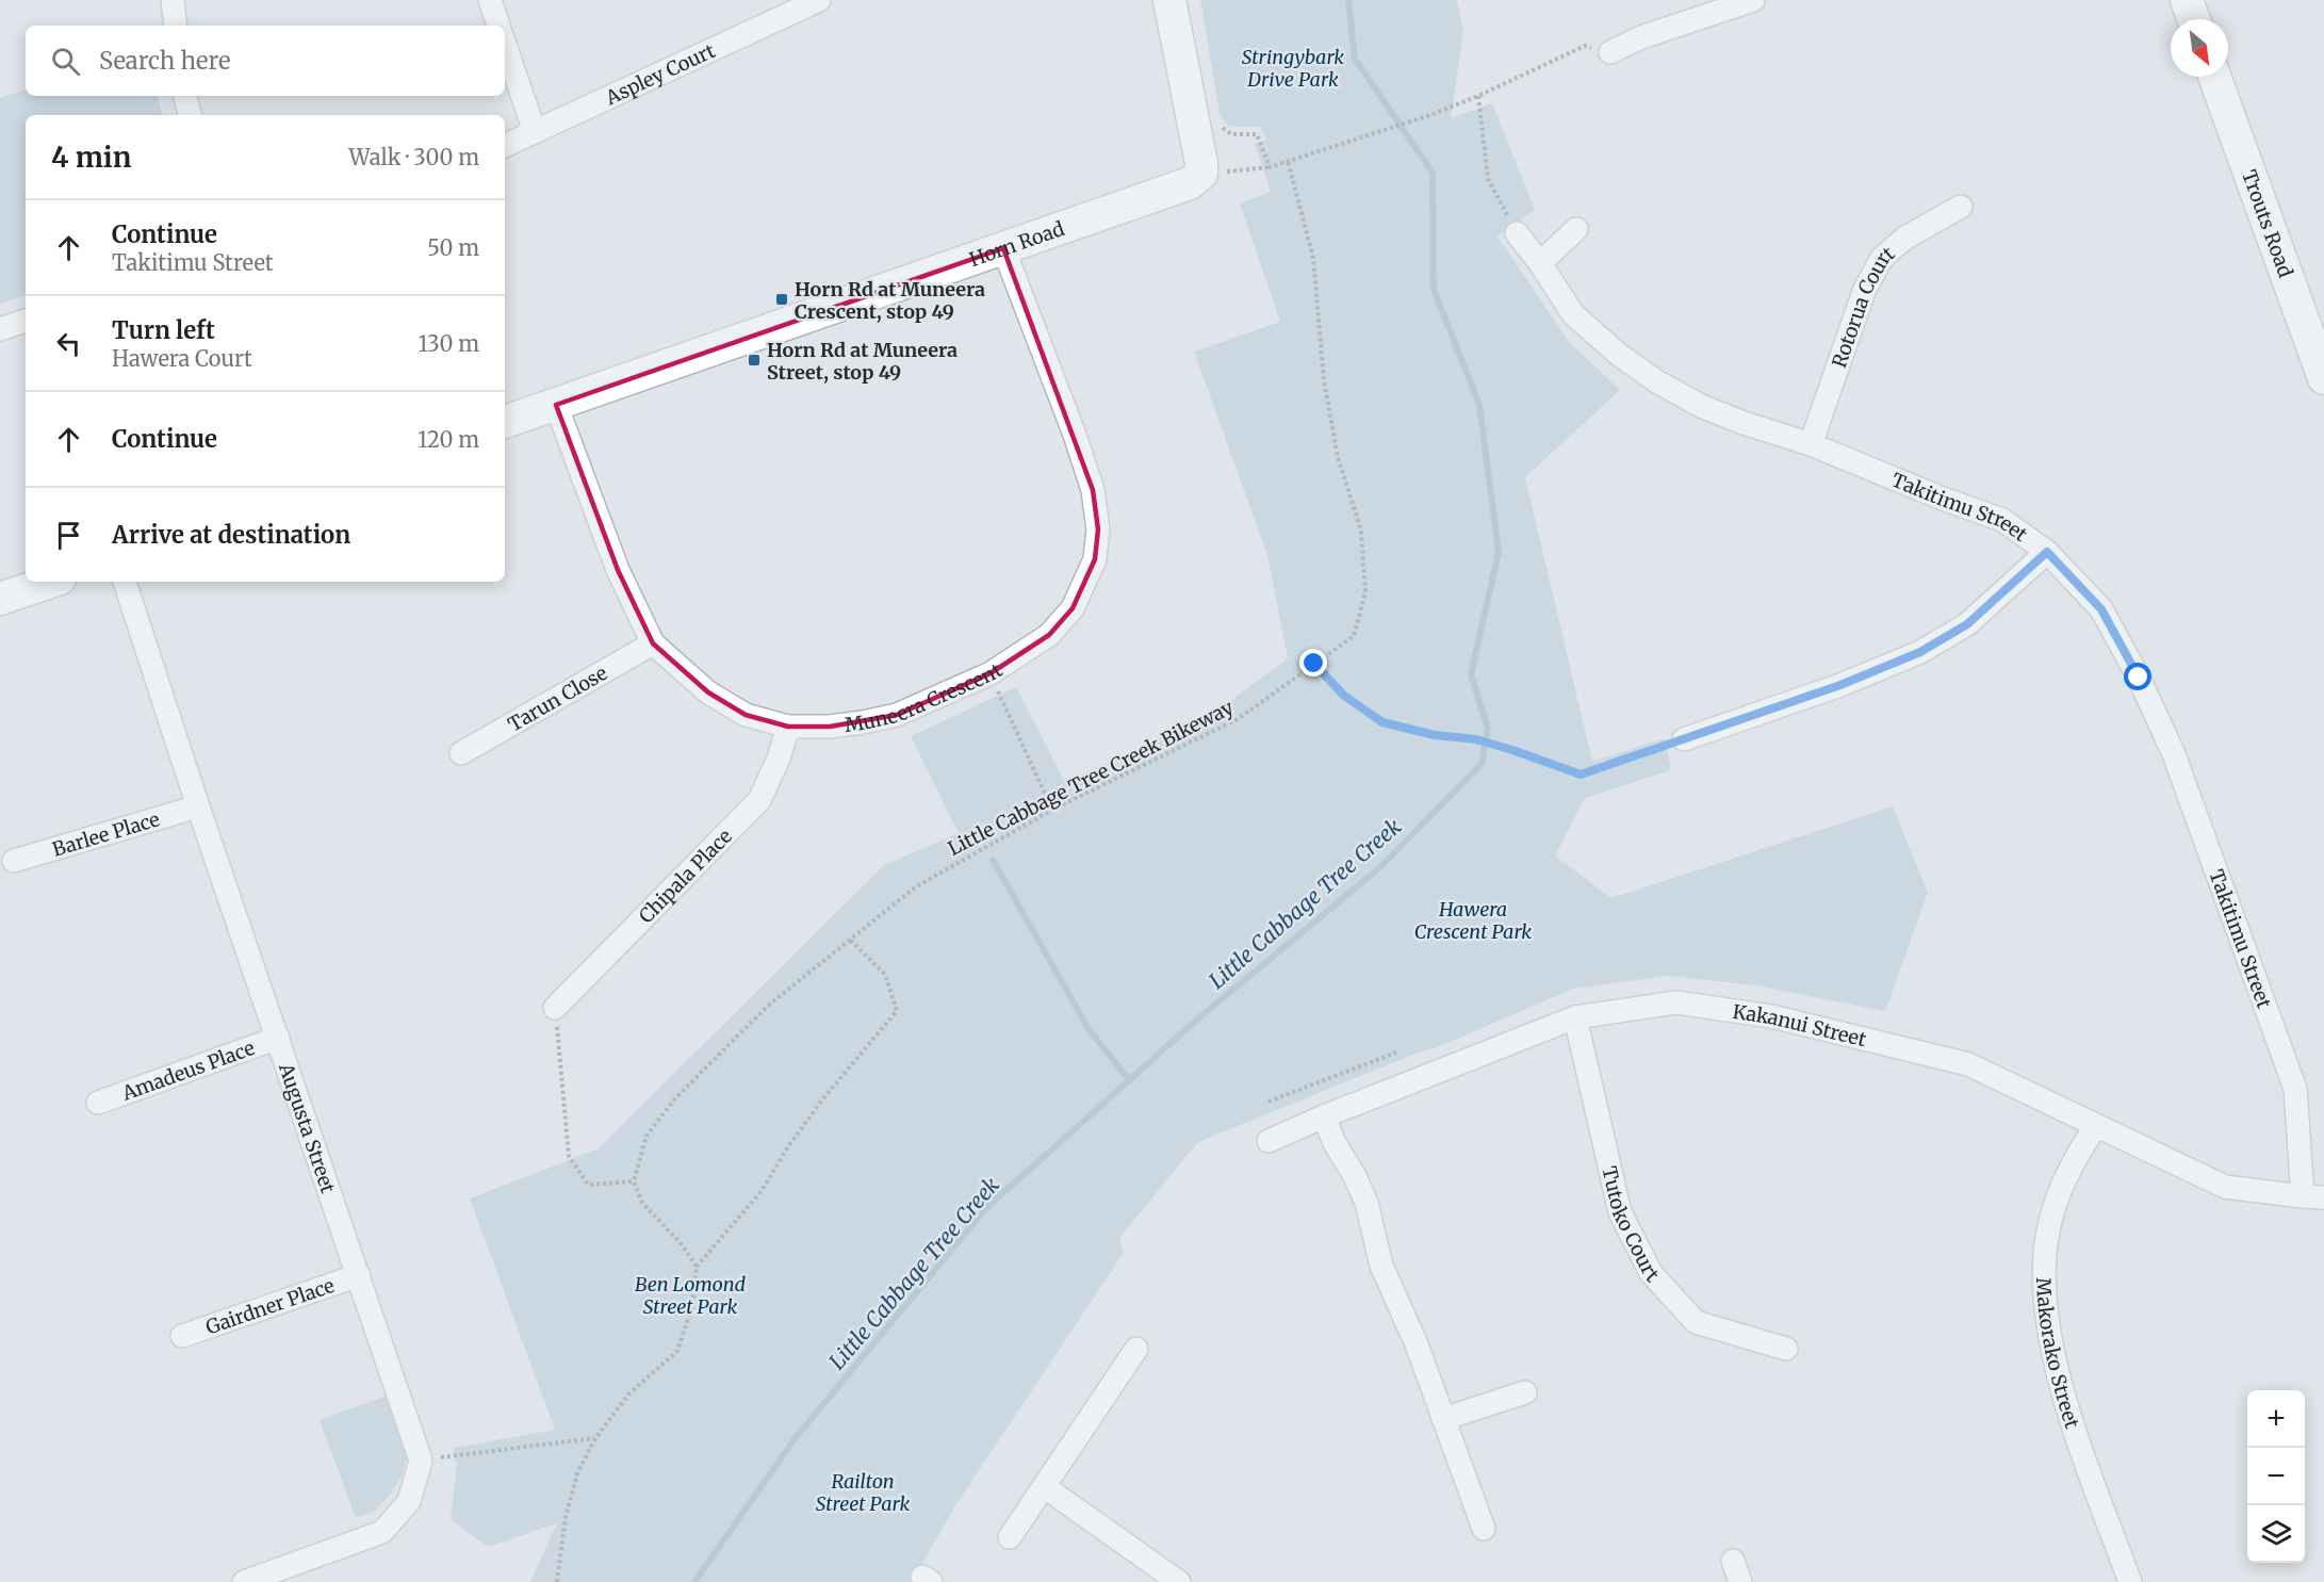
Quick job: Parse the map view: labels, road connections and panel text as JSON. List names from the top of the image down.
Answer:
{
  "streets": {
    "street": [
      "Aspley Court",
      "Trouts Road",
      "Horn Road",
      "Rotorua Court",
      "Takitimu Street",
      "Muneera Crescent",
      "Tarun Close",
      "Barlee Place",
      "Chipala Place",
      "Kakanui Street",
      "Amadeus Place",
      "Augusta Street",
      "Tutoko Court",
      "Gairdner Place",
      "Makorako Street"
    ],
    "path": ["Little Cabbage Tree Creek Bikeway"]
  },
  "crossings": [
    ["Horn Road", "Muneera Crescent"],
    ["Rotorua Court", "Takitimu Street"],
    ["Takitimu Street", "Kakanui Street"],
    ["Muneera Crescent", "Tarun Close"],
    ["Muneera Crescent", "Chipala Place"],
    ["Barlee Place", "Augusta Street"],
    ["Kakanui Street", "Tutoko Court"],
    ["Kakanui Street", "Makorako Street"],
    ["Amadeus Place", "Augusta Street"],
    ["Augusta Street", "Gairdner Place"]
  ],
  "water": ["Little Cabbage Tree Creek"],
  "parks": [
    "Stringybark Drive Park",
    "Hawera Crescent Park",
    "Ben Lomond Street Park",
    "Railton Street Park"
  ],
  "places": {
    "transit": ["Horn Rd at Muneera Crescent, stop 49", "Horn Rd at Muneera Street, stop 49"]
  },
  "north": "bottom right",
  "page": {
    "search": "Search here",
    "heading": ["4 min", "Walk · 300 m"],
    "list": [
      ["Continue", "Takitimu Street", "50 m"],
      ["Turn left", "Hawera Court", "130 m"],
      ["Continue", "120 m"],
      "Arrive at destination"
    ],
    "map_buttons": ["+", "−"]
  }
}
